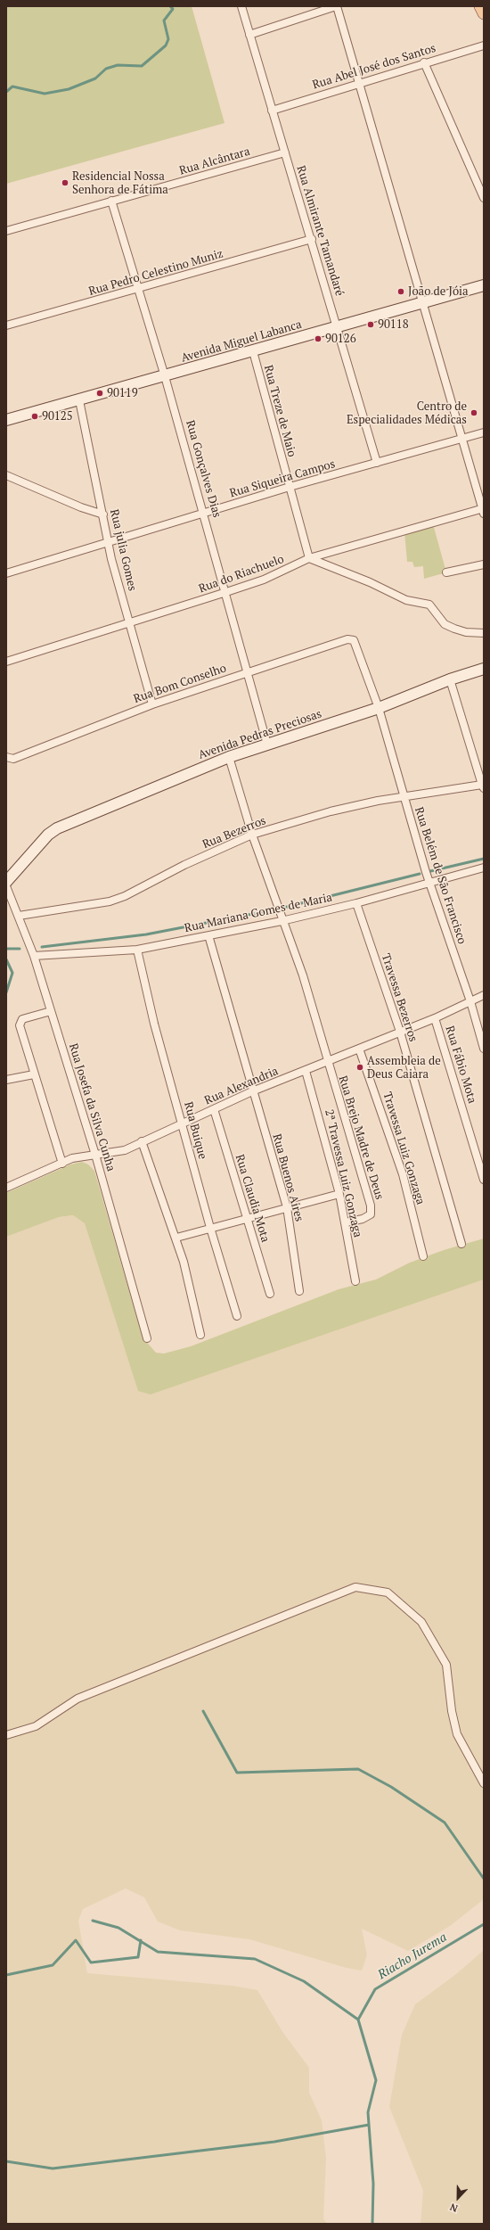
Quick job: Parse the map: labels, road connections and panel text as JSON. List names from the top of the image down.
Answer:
{
  "streets": {
    "main road": ["Avenida Miguel Labanca", "Avenida Pedras Preciosas"],
    "street": [
      "Rua Abel José dos Santos",
      "Rua Alcântara",
      "Rua Almirante Tamandaré",
      "Rua Pedro Celestino Muniz",
      "Rua Treze de Maio",
      "Rua Gonçalves Dias",
      "Rua Siqueira Campos",
      "Rua julia Gomes",
      "Rua do Riachuelo",
      "Rua Bom Conselho",
      "Rua Bezerros",
      "Rua Belém de São Francisco",
      "Rua Mariana Gomes de Maria",
      "Travessa Bezerros",
      "Rua Fábio Mota",
      "Rua Alexandria",
      "Rua Josefa da Silva Cunha",
      "Rua Buique",
      "Rua Brejo Madre de Deus",
      "Travessa Luiz Gonzaga",
      "2ª Travessa Luiz Gonzaga",
      "Rua Buenos Aires",
      "Rua Claudia Mota"
    ]
  },
  "crossings": [
    ["Rua Abel José dos Santos", "Rua Almirante Tamandaré"],
    ["Rua Alcântara", "Rua Almirante Tamandaré"],
    ["Rua Alcântara", "Rua Gonçalves Dias"],
    ["Rua Almirante Tamandaré", "Rua Pedro Celestino Muniz"],
    ["Rua Almirante Tamandaré", "Avenida Miguel Labanca"],
    ["Rua Almirante Tamandaré", "Rua Siqueira Campos"],
    ["Rua Pedro Celestino Muniz", "Rua Gonçalves Dias"],
    ["Avenida Miguel Labanca", "Rua Treze de Maio"],
    ["Avenida Miguel Labanca", "Rua Gonçalves Dias"],
    ["Avenida Miguel Labanca", "Rua julia Gomes"],
    ["Rua Treze de Maio", "Rua Siqueira Campos"],
    ["Rua Treze de Maio", "Rua do Riachuelo"],
    ["Rua Gonçalves Dias", "Rua Siqueira Campos"],
    ["Rua Gonçalves Dias", "Rua do Riachuelo"],
    ["Rua Gonçalves Dias", "Rua Bom Conselho"],
    ["Rua Gonçalves Dias", "Avenida Pedras Preciosas"],
    ["Rua Siqueira Campos", "Rua julia Gomes"],
    ["Rua julia Gomes", "Rua do Riachuelo"],
    ["Rua julia Gomes", "Rua Bom Conselho"],
    ["Rua Bom Conselho", "Rua Belém de São Francisco"],
    ["Avenida Pedras Preciosas", "Rua Belém de São Francisco"],
    ["Rua Bezerros", "Rua Belém de São Francisco"],
    ["Rua Bezerros", "Rua Josefa da Silva Cunha"],
    ["Rua Belém de São Francisco", "Rua Mariana Gomes de Maria"],
    ["Rua Belém de São Francisco", "Rua Alexandria"],
    ["Rua Mariana Gomes de Maria", "Travessa Bezerros"],
    ["Rua Mariana Gomes de Maria", "Rua Josefa da Silva Cunha"],
    ["Rua Mariana Gomes de Maria", "Rua Buique"],
    ["Rua Mariana Gomes de Maria", "Rua Buenos Aires"],
    ["Travessa Bezerros", "Rua Alexandria"],
    ["Rua Fábio Mota", "Rua Alexandria"],
    ["Rua Alexandria", "Rua Josefa da Silva Cunha"],
    ["Rua Alexandria", "Rua Buique"],
    ["Rua Alexandria", "Rua Brejo Madre de Deus"],
    ["Rua Alexandria", "Travessa Luiz Gonzaga"],
    ["Rua Alexandria", "2ª Travessa Luiz Gonzaga"],
    ["Rua Alexandria", "Rua Buenos Aires"],
    ["Rua Alexandria", "Rua Claudia Mota"],
    ["Rua Brejo Madre de Deus", "2ª Travessa Luiz Gonzaga"]
  ],
  "water": ["Riacho Jurema"],
  "places": [
    "Residencial Nossa Senhora de Fátima",
    "João de Jóia",
    "90118",
    "90126",
    "90119",
    "Centro de Especialidades Médicas",
    "90125",
    "Assembleia de Deus Caiara"
  ],
  "north": "bottom"
}
